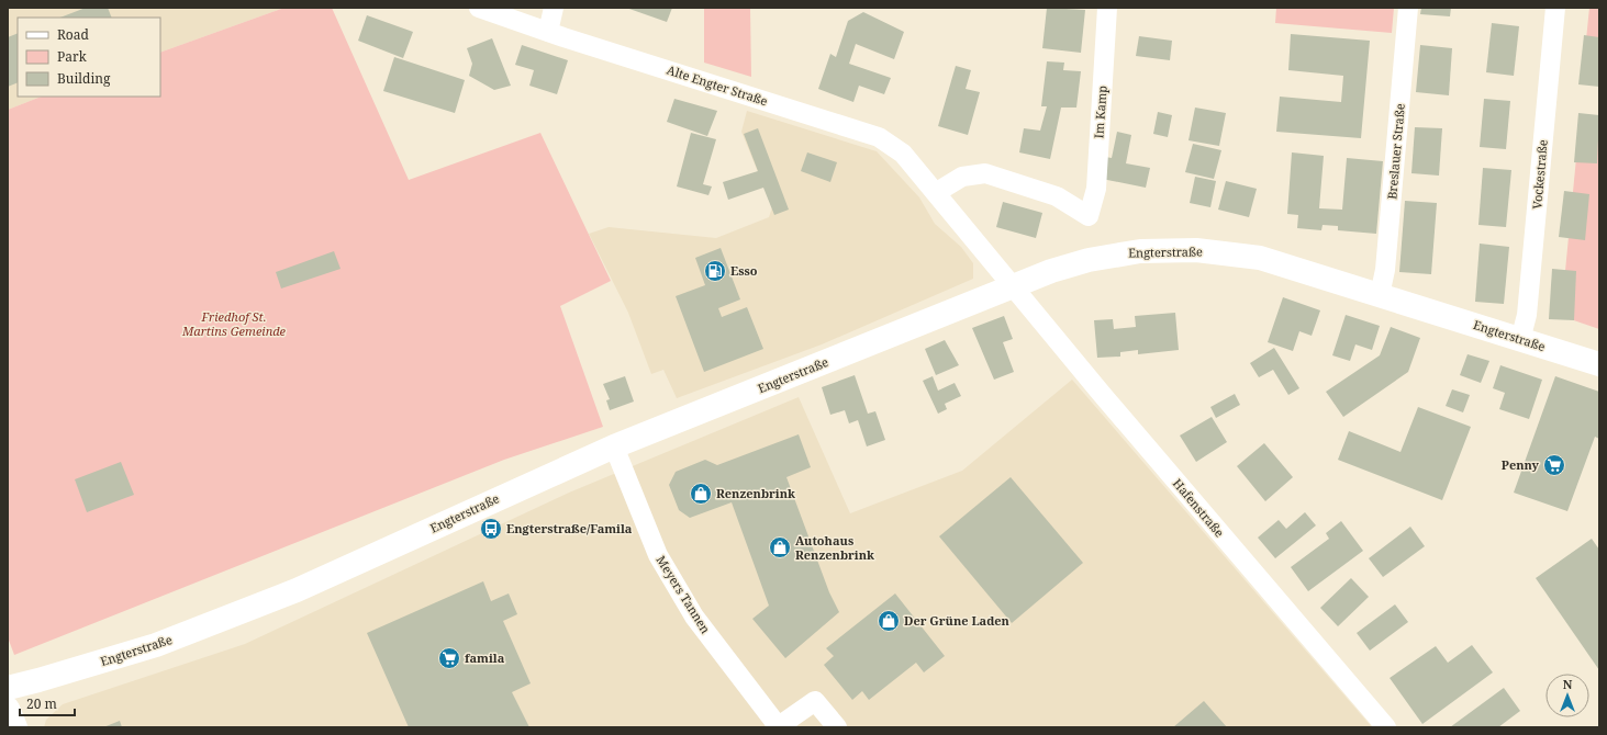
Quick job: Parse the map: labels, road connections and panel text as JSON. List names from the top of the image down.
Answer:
{
  "streets": {
    "main road": ["Engterstraße"],
    "street": [
      "Alte Engter Straße",
      "Im Kamp",
      "Breslauer Straße",
      "Vockestraße",
      "Hafenstraße",
      "Meyers Tannen"
    ]
  },
  "crossings": [
    ["Alte Engter Straße", "Im Kamp"],
    ["Alte Engter Straße", "Engterstraße"],
    ["Alte Engter Straße", "Hafenstraße"],
    ["Breslauer Straße", "Engterstraße"],
    ["Vockestraße", "Engterstraße"],
    ["Engterstraße", "Hafenstraße"],
    ["Engterstraße", "Meyers Tannen"]
  ],
  "parks": ["Friedhof St. Martins Gemeinde"],
  "places": {
    "fuel station": ["Esso"],
    "supermarket": ["Penny", "famila"],
    "shop": ["Renzenbrink", "Autohaus Renzenbrink", "Der Grüne Laden"],
    "bus stop": ["Engterstraße/Famila"]
  },
  "legend": ["Road", "Park", "Building"],
  "scale_bar": "20 m",
  "north": "top"
}
